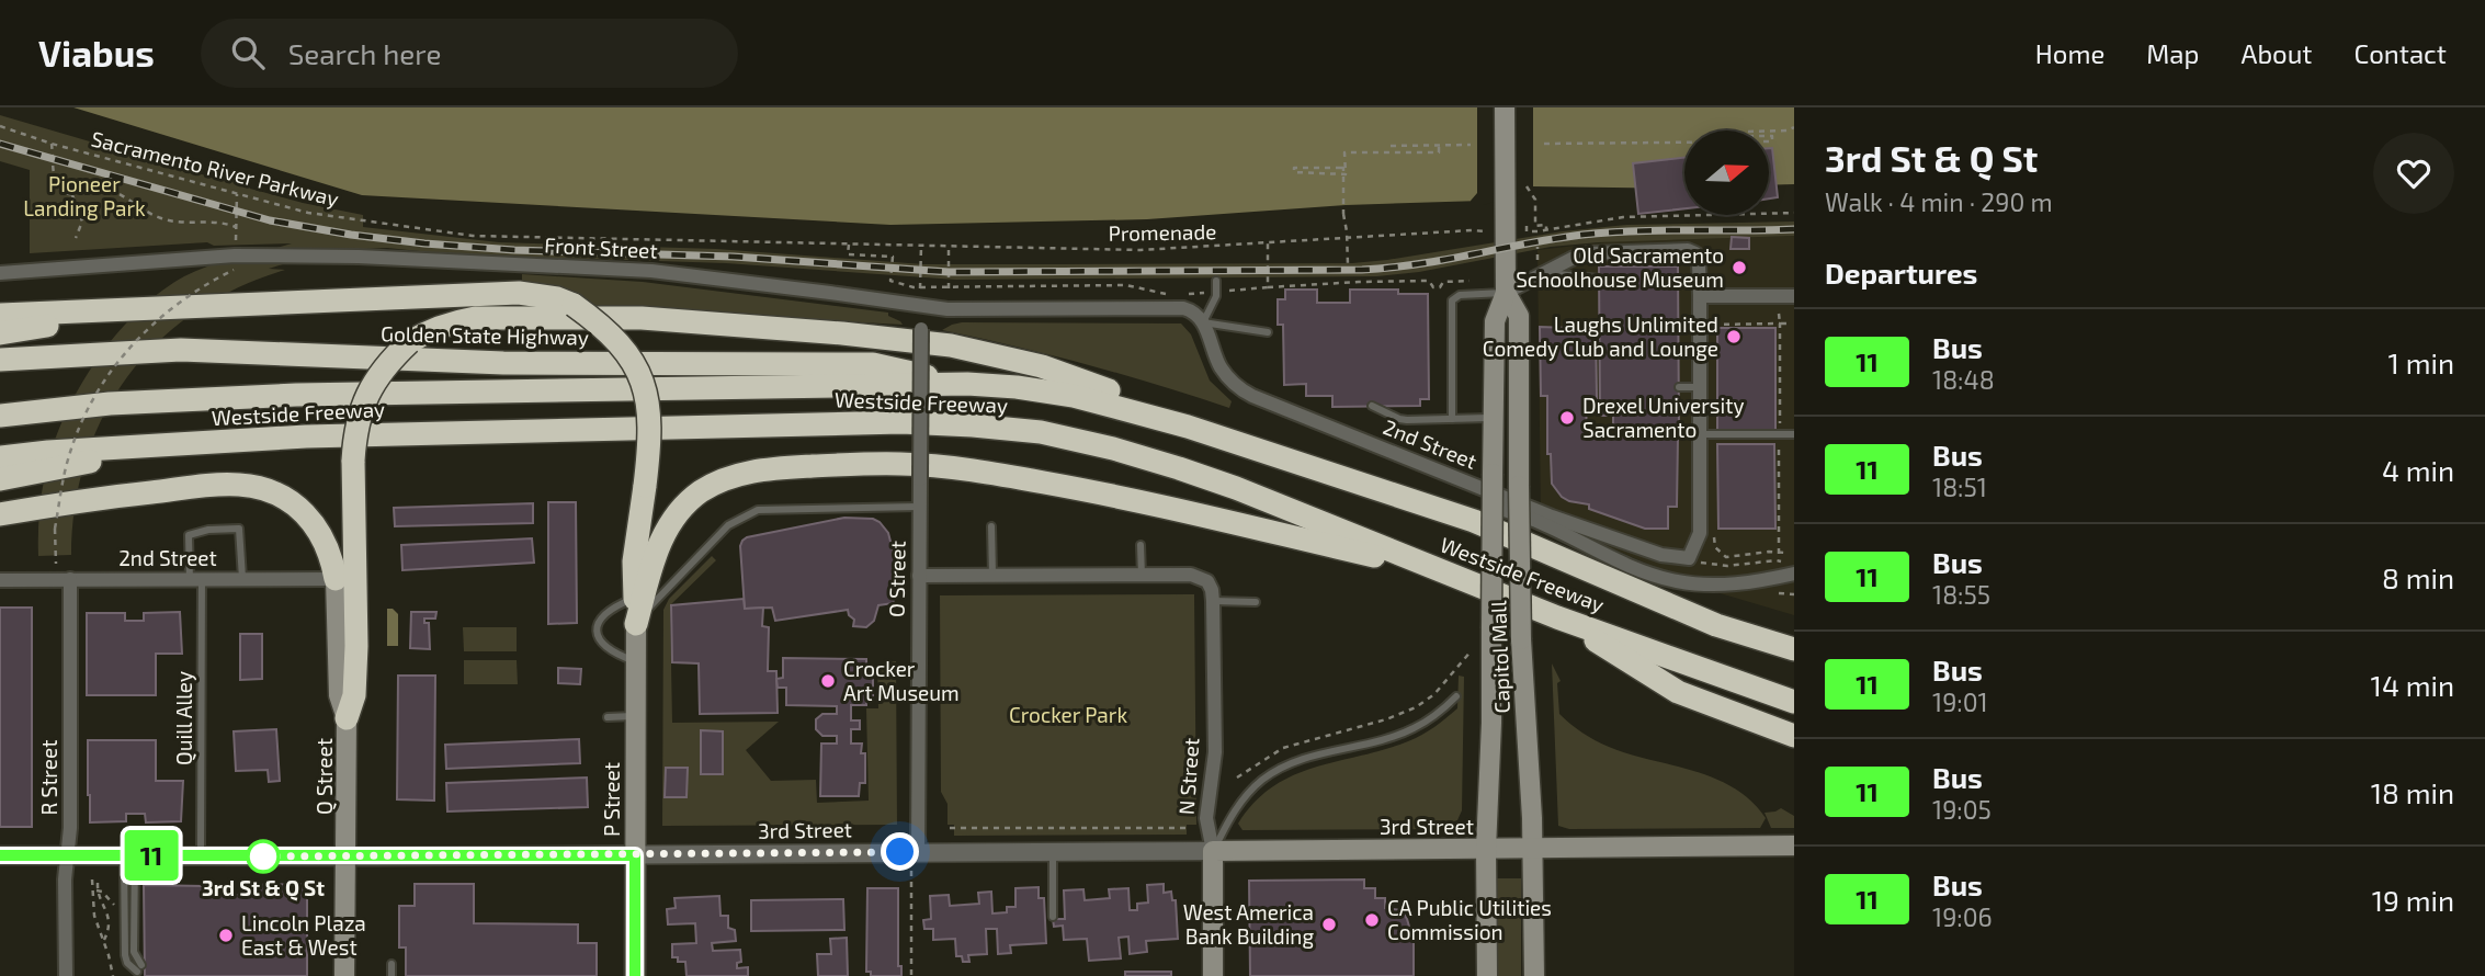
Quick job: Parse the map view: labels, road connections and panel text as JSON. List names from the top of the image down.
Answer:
{
  "streets": {
    "highway": ["Golden State Highway", "Westside Freeway"],
    "main road": [
      "Capitol Mall",
      "Q Street",
      "N Street",
      "P Street",
      "3rd Street"
    ],
    "street": [
      "Front Street",
      "2nd Street",
      "O Street",
      "R Street"
    ],
    "lane": ["Quill Alley"],
    "path": ["Sacramento River Parkway", "Promenade"]
  },
  "crossings": [
    ["Sacramento River Parkway", "Promenade"],
    ["Front Street", "2nd Street"],
    ["Front Street", "O Street"],
    ["Golden State Highway", "Westside Freeway"],
    ["2nd Street", "Quill Alley"],
    ["2nd Street", "Q Street"],
    ["2nd Street", "R Street"],
    ["O Street", "3rd Street"],
    ["Capitol Mall", "3rd Street"],
    ["Quill Alley", "3rd Street"],
    ["Q Street", "3rd Street"],
    ["N Street", "3rd Street"],
    ["R Street", "3rd Street"],
    ["P Street", "3rd Street"]
  ],
  "parks": ["Pioneer Landing Park", "Crocker Park"],
  "places": [
    "Old Sacramento Schoolhouse Museum",
    "Laughs Unlimited Comedy Club and Lounge",
    "Drexel University Sacramento",
    "Crocker Art Museum",
    "3rd St & Q St",
    "CA Public Utilities Commission",
    "West America Bank Building",
    "Lincoln Plaza East & West"
  ],
  "lines": ["bus line 11"],
  "north": "right",
  "page": {
    "header": "Viabus",
    "search": "Search here",
    "nav": [
      "Home",
      "Map",
      "About",
      "Contact"
    ],
    "on_map": "11",
    "heading": [
      ["3rd St & Q St", "Walk · 4 min · 290 m"],
      "Departures"
    ],
    "list": [
      {
        "mark": "11",
        "name": "Bus",
        "note": "18:48",
        "value": "1 min"
      },
      {
        "mark": "11",
        "name": "Bus",
        "note": "18:51",
        "value": "4 min"
      },
      {
        "mark": "11",
        "name": "Bus",
        "note": "18:55",
        "value": "8 min"
      },
      {
        "mark": "11",
        "name": "Bus",
        "note": "19:01",
        "value": "14 min"
      },
      {
        "mark": "11",
        "name": "Bus",
        "note": "19:05",
        "value": "18 min"
      },
      {
        "mark": "11",
        "name": "Bus",
        "note": "19:06",
        "value": "19 min"
      }
    ]
  }
}
